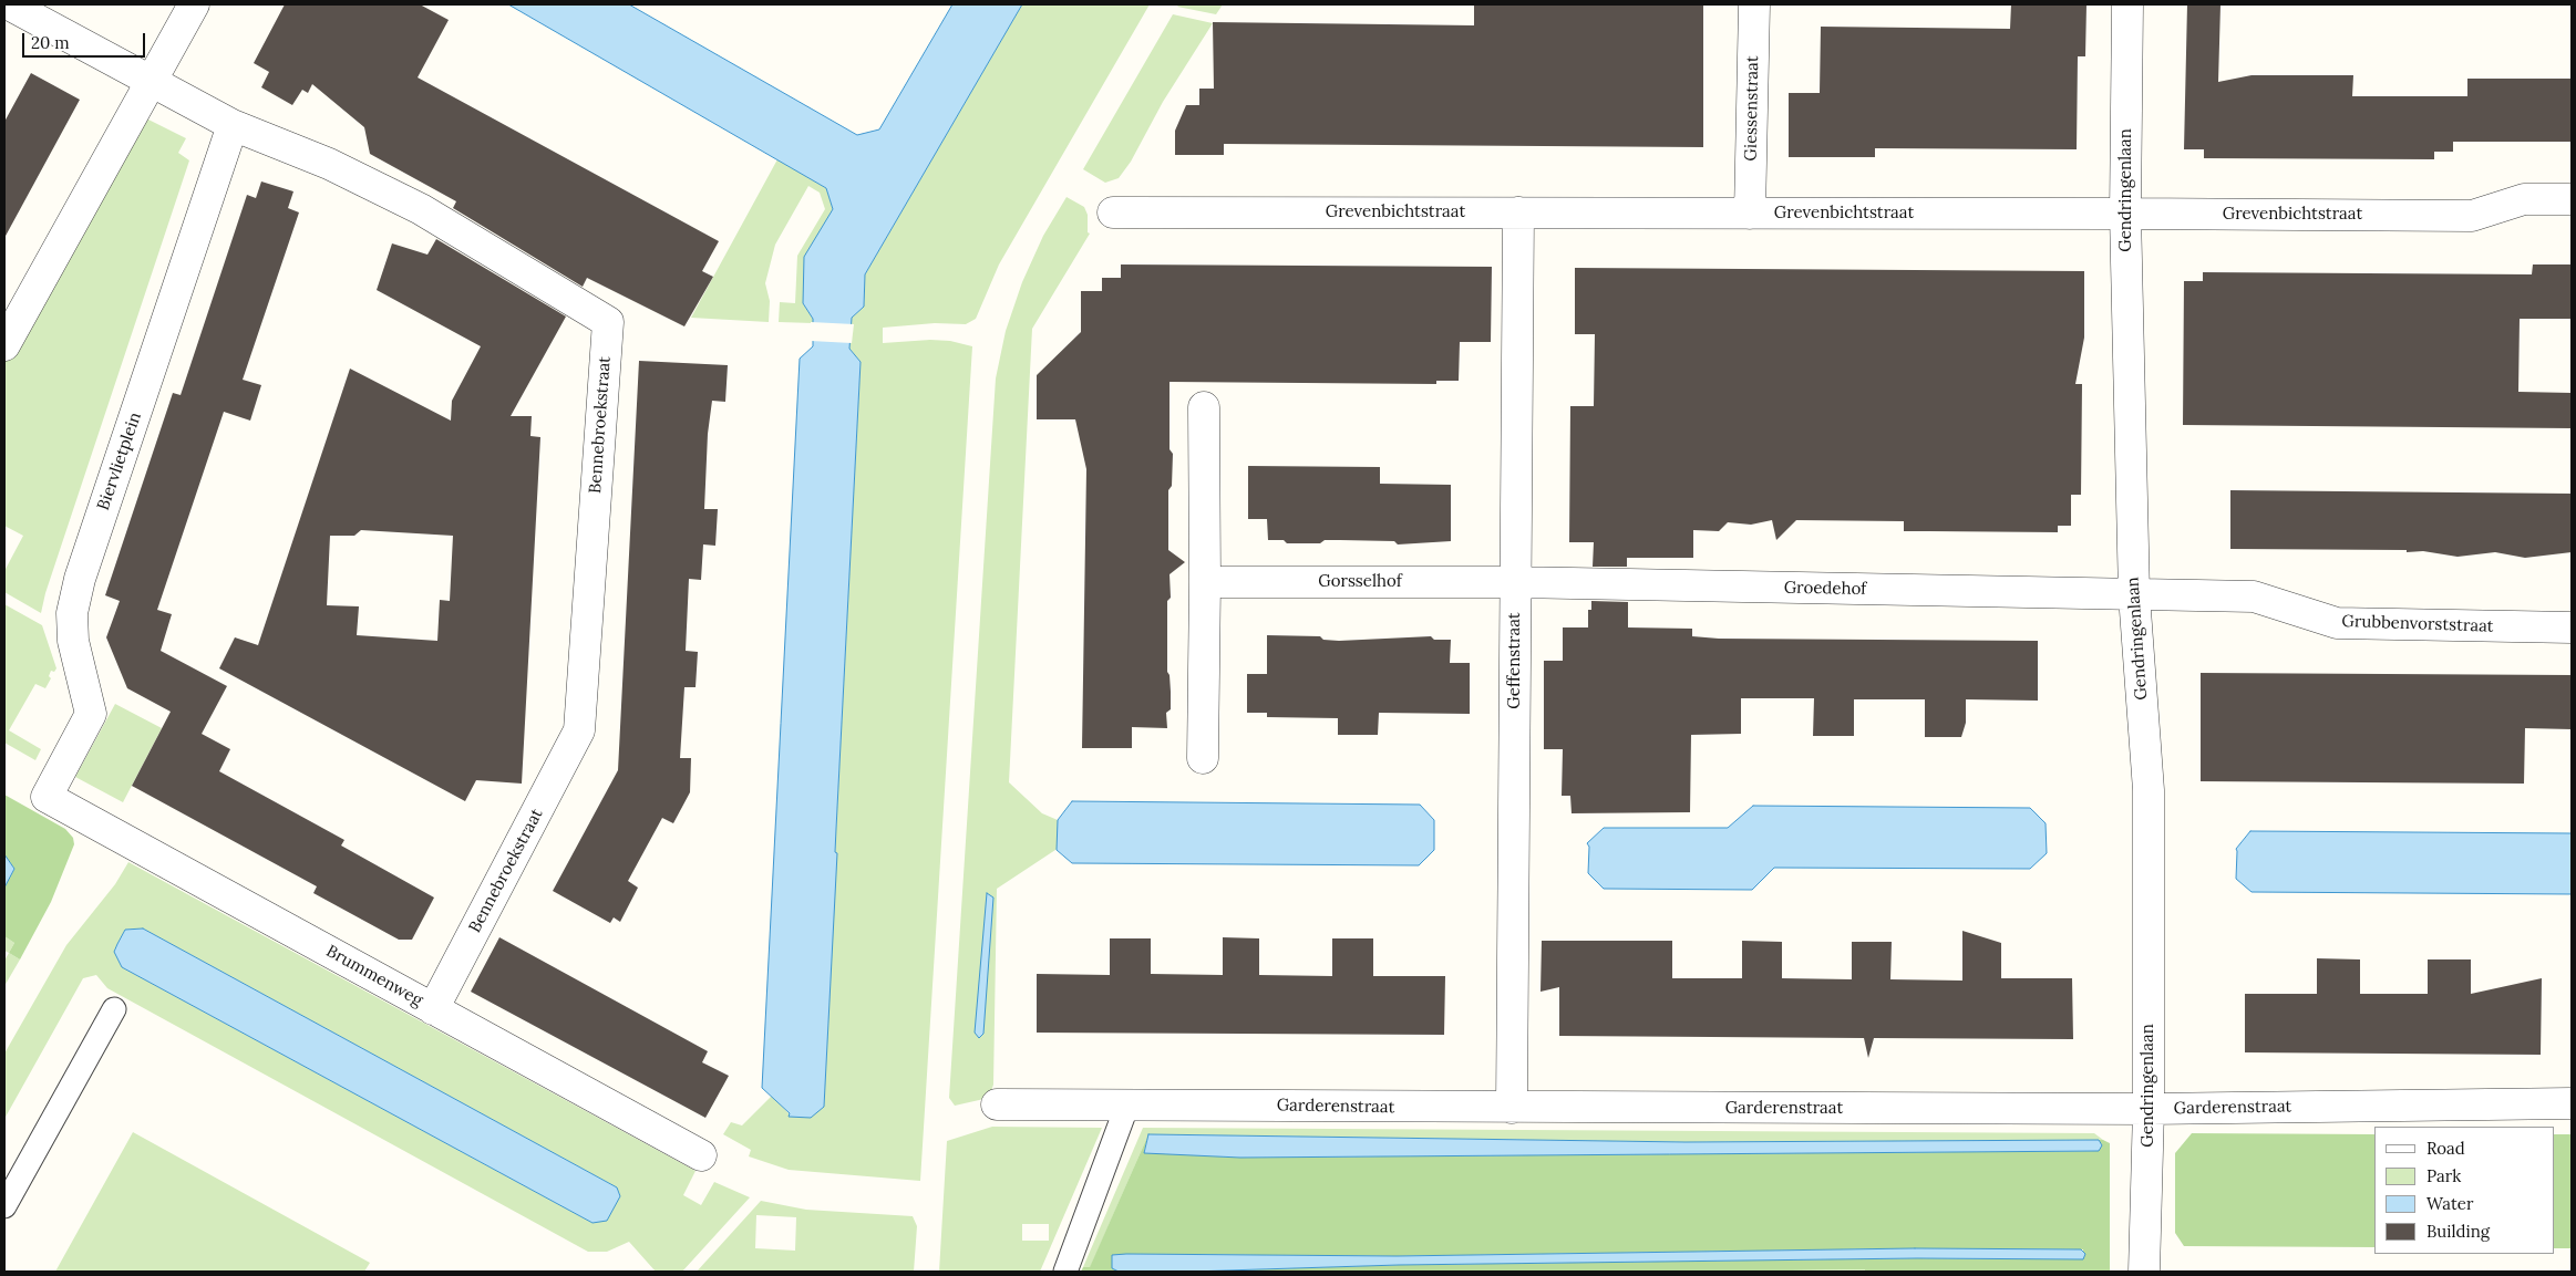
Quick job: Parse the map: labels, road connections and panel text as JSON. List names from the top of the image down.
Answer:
{
  "streets": {
    "street": [
      "Giessenstraat",
      "Gendringenlaan",
      "Grevenbichtstraat",
      "Bennebroekstraat",
      "Biervlietplein",
      "Gorsselhof",
      "Groedehof",
      "Grubbenvorststraat",
      "Geffenstraat",
      "Brummenweg",
      "Garderenstraat"
    ]
  },
  "crossings": [
    ["Giessenstraat", "Grevenbichtstraat"],
    ["Gendringenlaan", "Grevenbichtstraat"],
    ["Gendringenlaan", "Groedehof"],
    ["Gendringenlaan", "Grubbenvorststraat"],
    ["Gendringenlaan", "Garderenstraat"],
    ["Grevenbichtstraat", "Geffenstraat"],
    ["Bennebroekstraat", "Biervlietplein"],
    ["Bennebroekstraat", "Brummenweg"],
    ["Biervlietplein", "Brummenweg"],
    ["Gorsselhof", "Groedehof"],
    ["Gorsselhof", "Geffenstraat"],
    ["Groedehof", "Grubbenvorststraat"],
    ["Groedehof", "Geffenstraat"],
    ["Geffenstraat", "Garderenstraat"]
  ],
  "legend": [
    "Road",
    "Park",
    "Water",
    "Building"
  ],
  "scale_bar": "20 m"
}
